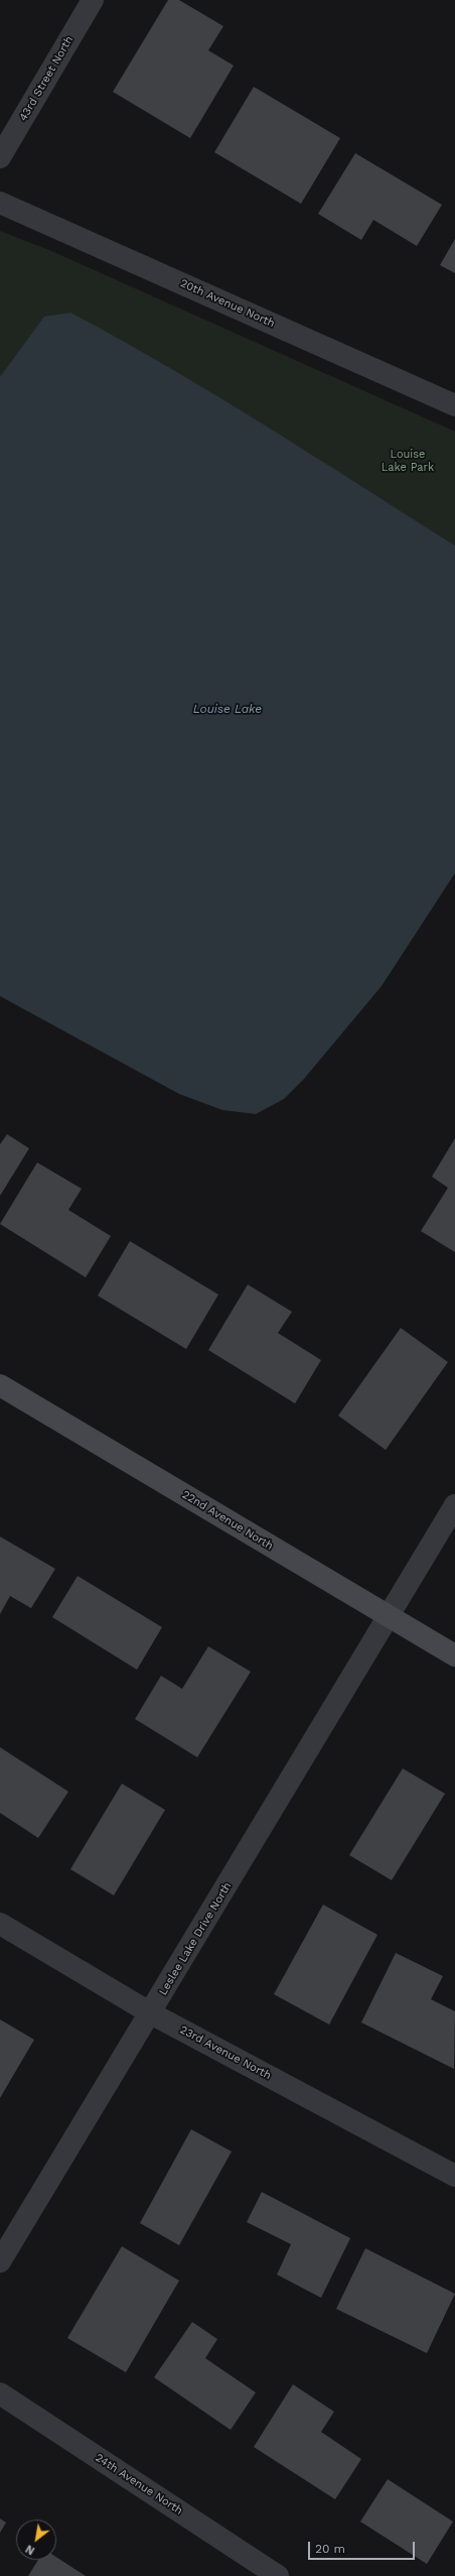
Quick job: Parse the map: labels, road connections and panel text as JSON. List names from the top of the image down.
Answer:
{
  "streets": {
    "main road": ["22nd Avenue North"],
    "street": [
      "43rd Street North",
      "20th Avenue North",
      "Leslee Lake Drive North",
      "23rd Avenue North",
      "24th Avenue North"
    ]
  },
  "crossings": [
    ["22nd Avenue North", "Leslee Lake Drive North"],
    ["Leslee Lake Drive North", "23rd Avenue North"]
  ],
  "water": ["Louise Lake"],
  "parks": ["Louise Lake Park"],
  "scale_bar": "20 m",
  "north": "bottom left"
}
